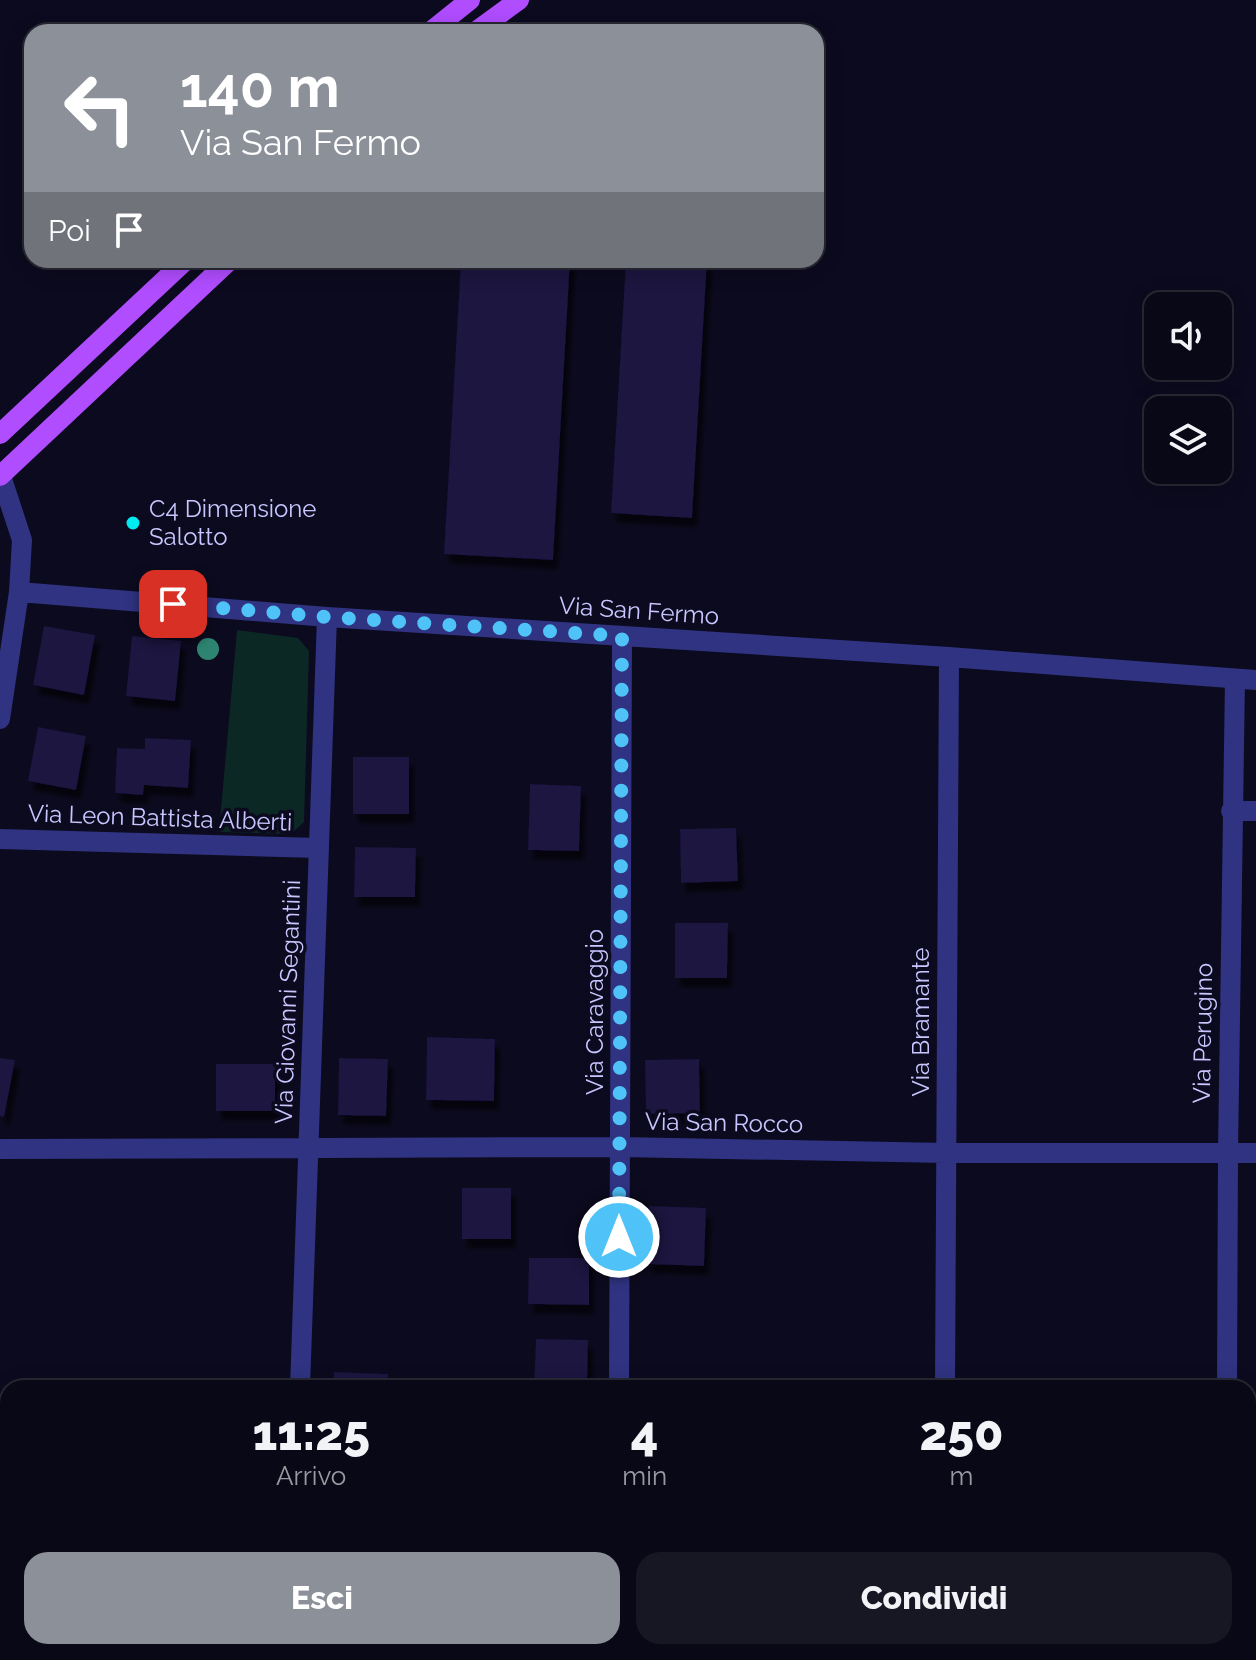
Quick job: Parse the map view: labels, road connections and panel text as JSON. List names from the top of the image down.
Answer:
{
  "streets": {
    "street": [
      "Via San Fermo",
      "Via Leon Battista Alberti",
      "Via Giovanni Segantini",
      "Via Caravaggio",
      "Via Bramante",
      "Via Perugino",
      "Via San Rocco"
    ]
  },
  "crossings": [
    ["Via San Fermo", "Via Giovanni Segantini"],
    ["Via San Fermo", "Via Caravaggio"],
    ["Via San Fermo", "Via Bramante"],
    ["Via San Fermo", "Via Perugino"],
    ["Via Leon Battista Alberti", "Via Giovanni Segantini"],
    ["Via Giovanni Segantini", "Via San Rocco"],
    ["Via Caravaggio", "Via San Rocco"],
    ["Via Bramante", "Via San Rocco"],
    ["Via Perugino", "Via San Rocco"]
  ],
  "places": ["C4 Dimensione Salotto"],
  "page": {
    "turn": ["140 m", "Via San Fermo"],
    "then": "Poi",
    "eta": [
      "11:25",
      "Arrivo",
      "4",
      "min",
      "250",
      "m"
    ],
    "buttons": ["Esci", "Condividi"]
  }
}
